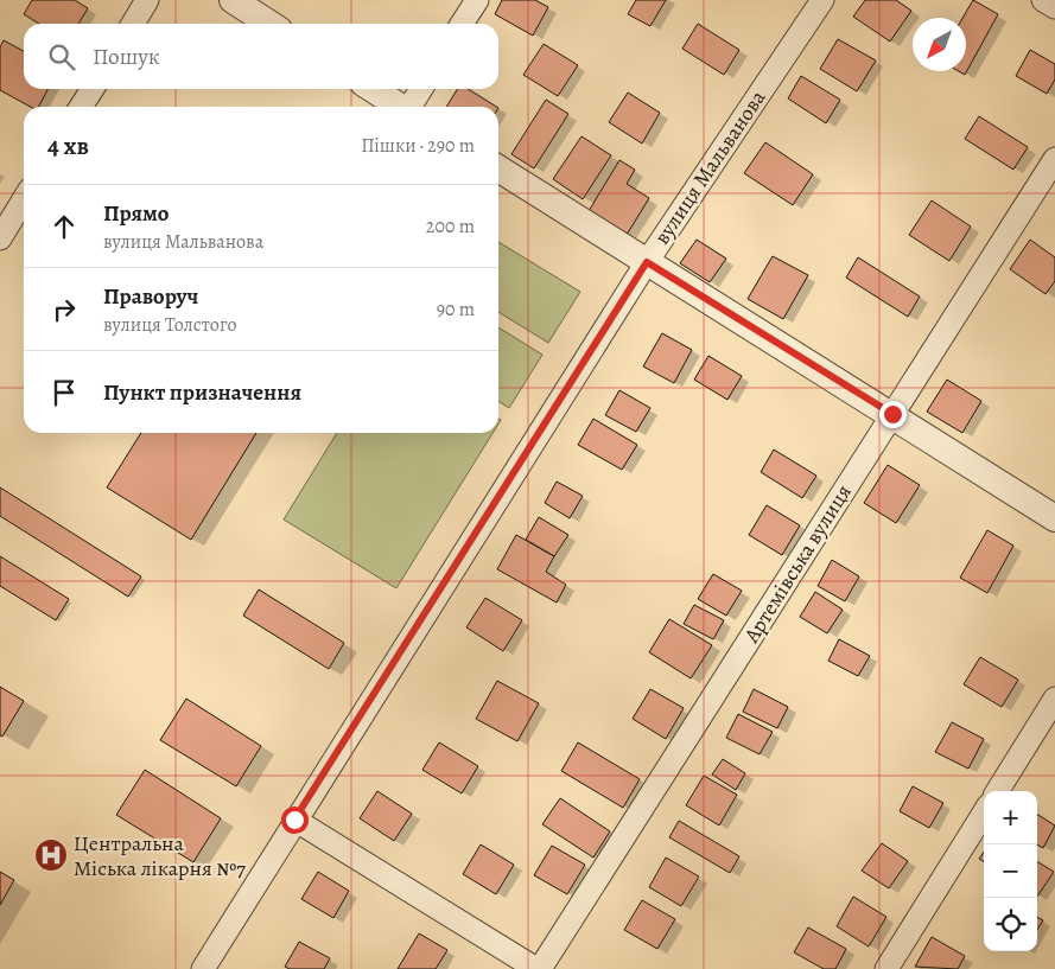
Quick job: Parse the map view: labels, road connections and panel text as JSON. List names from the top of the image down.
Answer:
{
  "streets": {
    "street": ["вулиця Мальванова", "Артемівська вулиця"]
  },
  "places": {
    "hospital": ["Центральна Міська лікарня №7"]
  },
  "north": "bottom left",
  "page": {
    "search": "Пошук",
    "heading": ["4 хв", "Пішки · 290 m"],
    "list": [
      ["Прямо", "вулиця Мальванова", "200 m"],
      ["Праворуч", "вулиця Толстого", "90 m"],
      "Пункт призначення"
    ],
    "map_buttons": ["+", "−"]
  }
}
